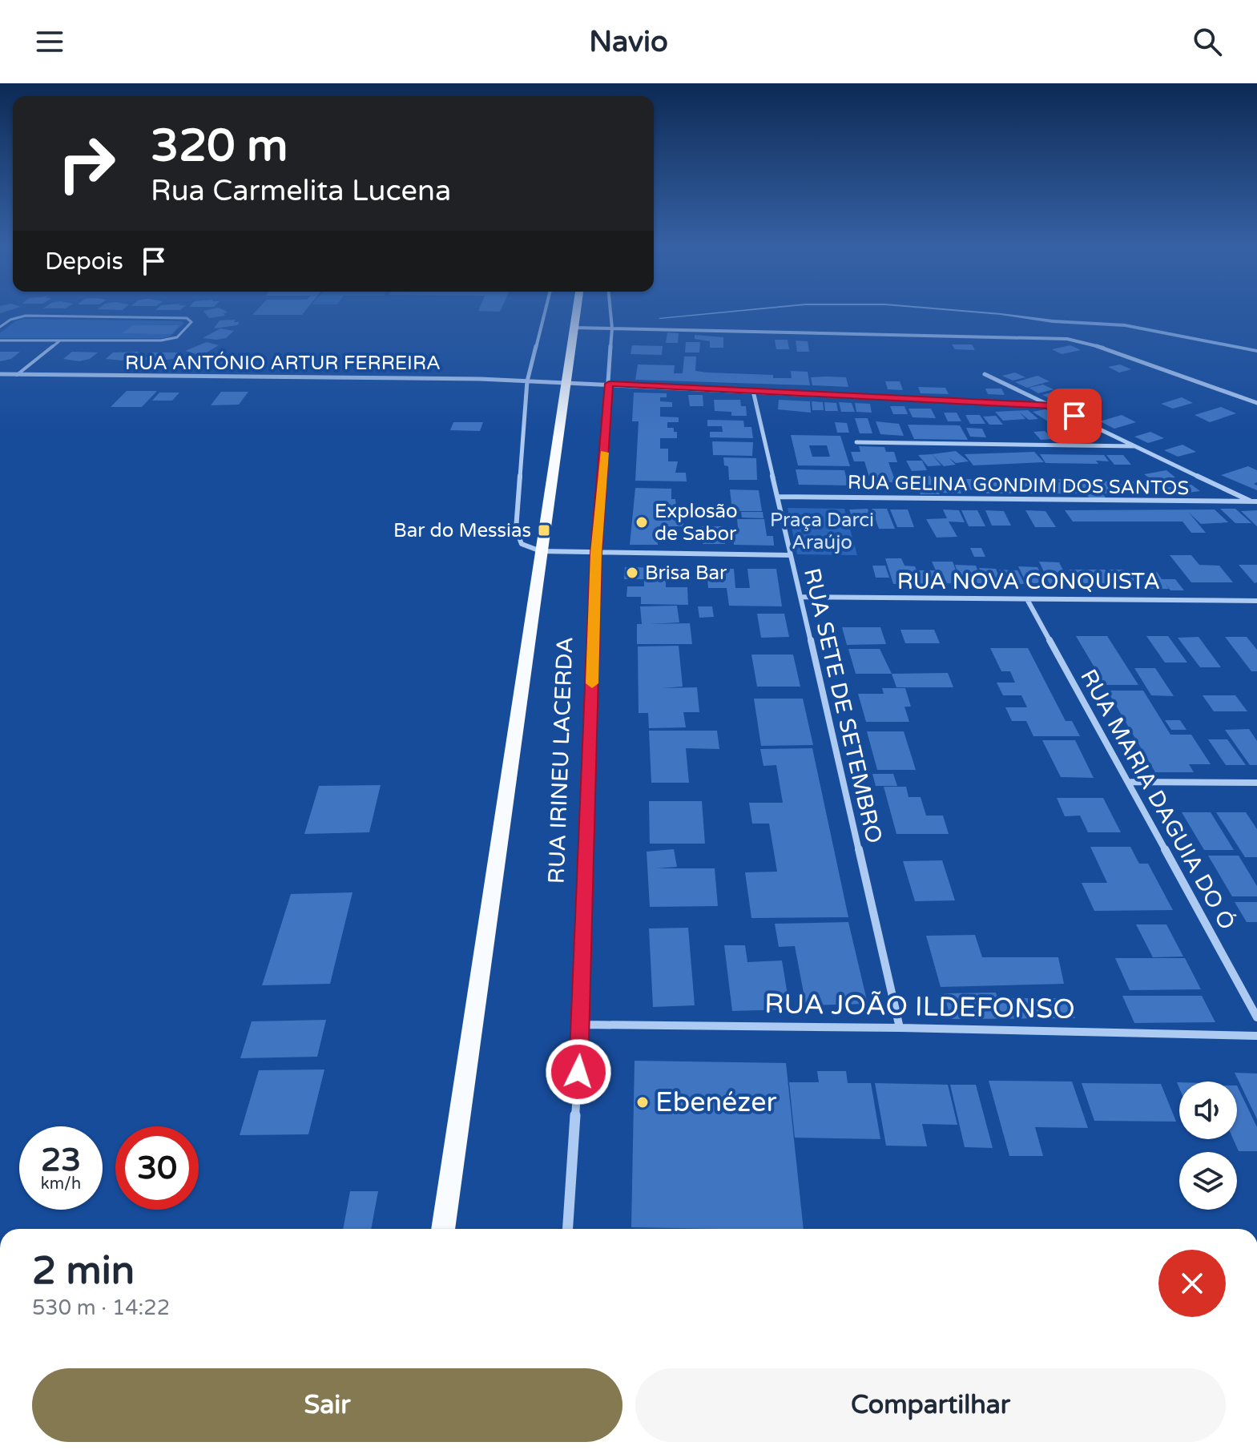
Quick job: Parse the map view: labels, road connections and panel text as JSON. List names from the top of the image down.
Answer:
{
  "streets": {
    "main road": ["RUA IRINEU LACERDA"],
    "street": [
      "RUA ANTÓNIO ARTUR FERREIRA",
      "RUA GELINA GONDIM DOS SANTOS",
      "RUA NOVA CONQUISTA",
      "RUA SETE DE SETEMBRO",
      "RUA MARIA DAGUIA DO Ó",
      "RUA JOÃO ILDEFONSO"
    ]
  },
  "crossings": [
    ["RUA ANTÓNIO ARTUR FERREIRA", "RUA SETE DE SETEMBRO"],
    ["RUA ANTÓNIO ARTUR FERREIRA", "RUA IRINEU LACERDA"],
    ["RUA GELINA GONDIM DOS SANTOS", "RUA SETE DE SETEMBRO"],
    ["RUA NOVA CONQUISTA", "RUA SETE DE SETEMBRO"],
    ["RUA NOVA CONQUISTA", "RUA MARIA DAGUIA DO Ó"],
    ["RUA SETE DE SETEMBRO", "RUA JOÃO ILDEFONSO"],
    ["RUA IRINEU LACERDA", "RUA JOÃO ILDEFONSO"]
  ],
  "parks": ["Praça Darci Araújo"],
  "places": {
    "other": ["Explosão de Sabor", "Brisa Bar", "Ebenézer"],
    "transit": ["Bar do Messias"]
  },
  "page": {
    "header": "Navio",
    "turn": ["320 m", "Rua Carmelita Lucena"],
    "then": "Depois",
    "speed": "23 km/h",
    "limit": "30",
    "heading": ["2 min", "530 m · 14:22"],
    "buttons": ["Sair", "Compartilhar"]
  }
}
